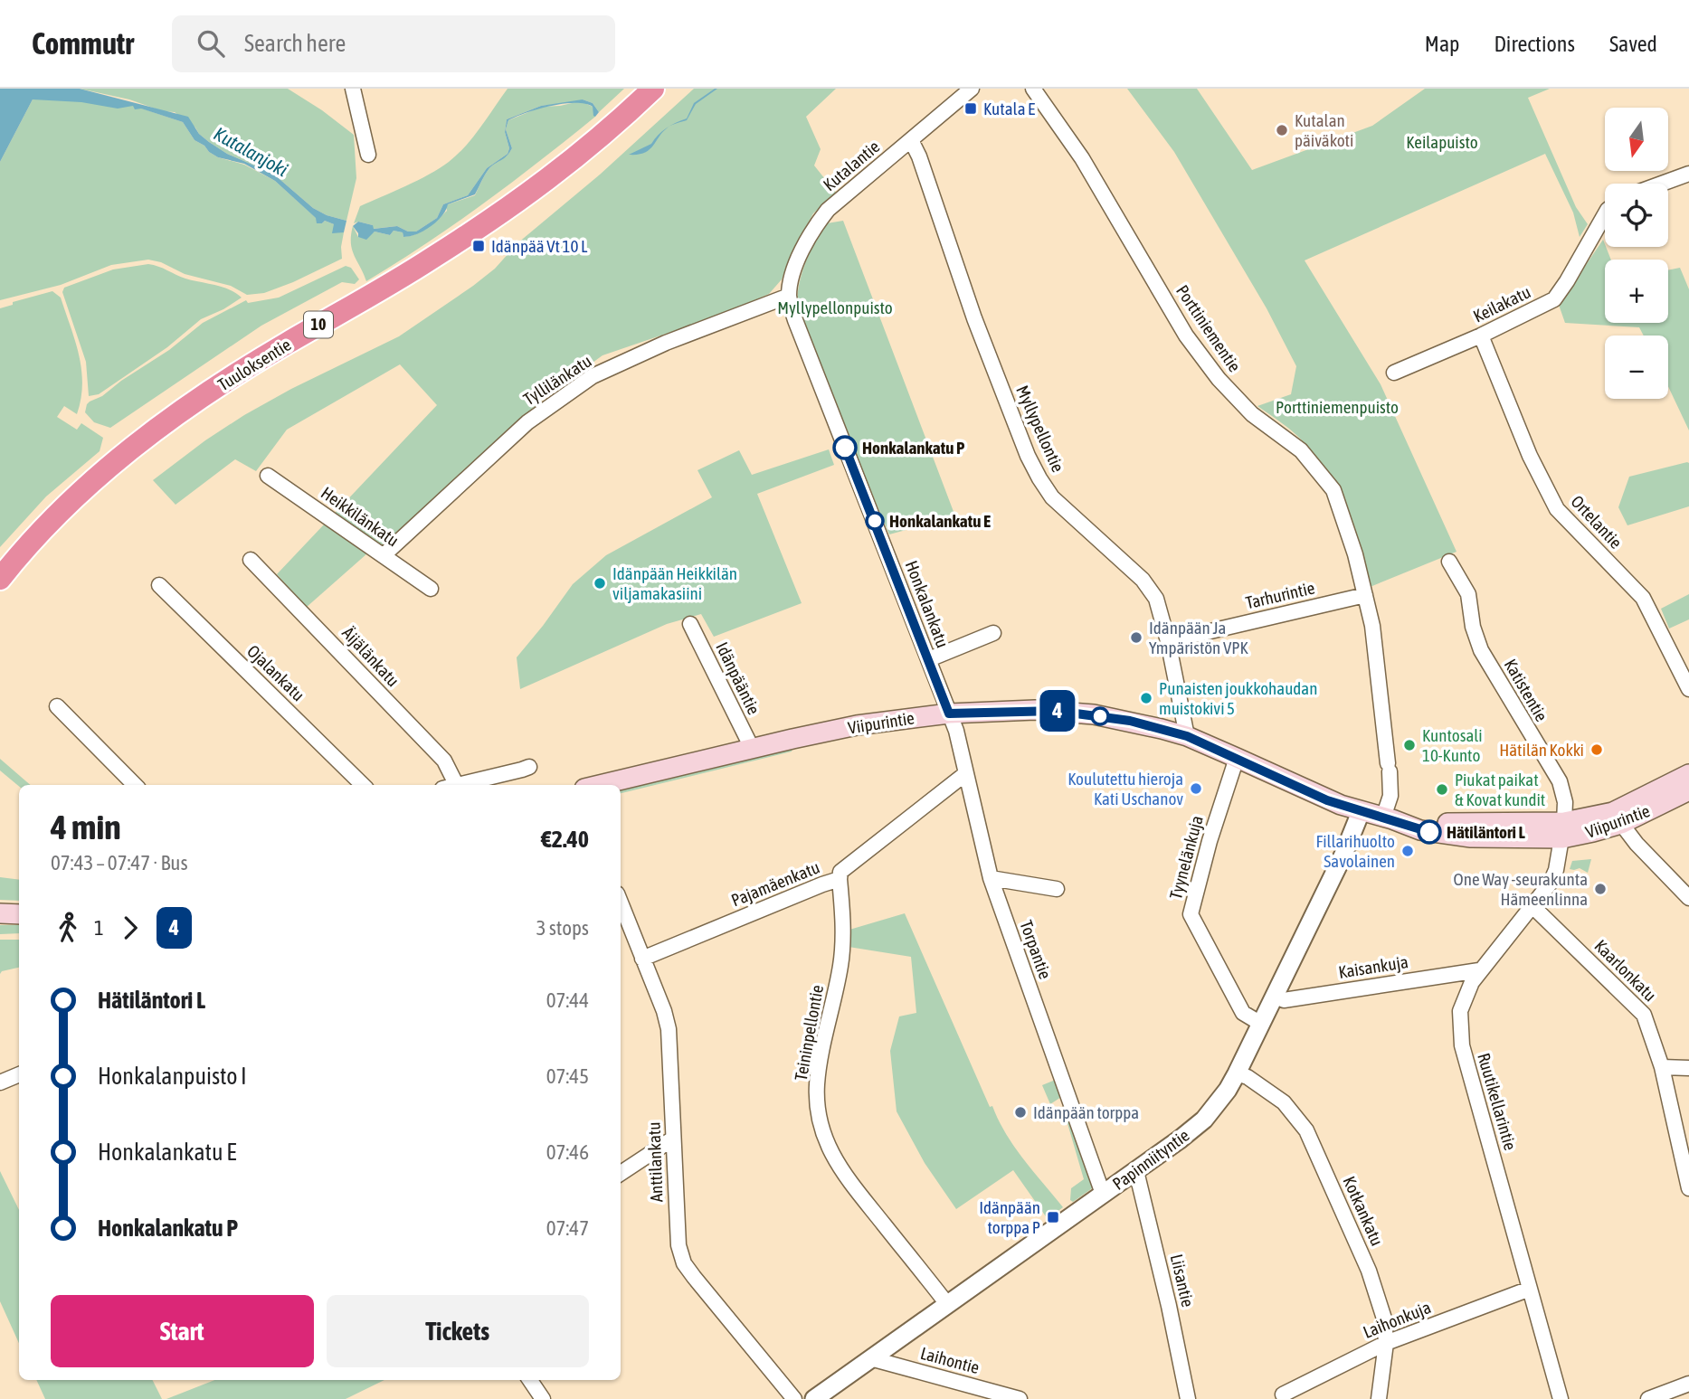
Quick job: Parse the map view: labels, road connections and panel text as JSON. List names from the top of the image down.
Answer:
{
  "streets": {
    "highway": ["10", "Tuuloksentie"],
    "main road": ["Viipurintie"],
    "street": [
      "Kutalantie",
      "Keilakatu",
      "Porttiniementie",
      "Tyllilänkatu",
      "Myllypellontie",
      "Heikkilänkatu",
      "Ortelantie",
      "Tarhurintie",
      "Honkalankatu",
      "Äijälänkatu",
      "Ojalankatu",
      "Idänpääntie",
      "Katistentie",
      "Tyynelänkuja",
      "Pajamäenkatu",
      "Torpantie",
      "Kaisankuja",
      "Kaarlonkatu",
      "Teininpellontie",
      "Ruutikellarintie",
      "Papinniityntie",
      "Anttilankatu",
      "Kotkankatu",
      "Liisantie",
      "Laihonkuja",
      "Laihontie"
    ]
  },
  "crossings": [
    ["Kutalantie", "Tyllilänkatu"],
    ["Kutalantie", "Myllypellontie"],
    ["Kutalantie", "Honkalankatu"],
    ["Keilakatu", "Ortelantie"],
    ["Porttiniementie", "Tarhurintie"],
    ["Porttiniementie", "Viipurintie"],
    ["Tyllilänkatu", "Heikkilänkatu"],
    ["Tyllilänkatu", "Honkalankatu"],
    ["Myllypellontie", "Tarhurintie"],
    ["Myllypellontie", "Viipurintie"],
    ["Honkalankatu", "Viipurintie"],
    ["Honkalankatu", "Torpantie"],
    ["Idänpääntie", "Viipurintie"],
    ["Katistentie", "Viipurintie"],
    ["Katistentie", "Ruutikellarintie"],
    ["Viipurintie", "Tyynelänkuja"],
    ["Viipurintie", "Torpantie"],
    ["Viipurintie", "Ruutikellarintie"],
    ["Viipurintie", "Papinniityntie"],
    ["Tyynelänkuja", "Papinniityntie"],
    ["Pajamäenkatu", "Torpantie"],
    ["Pajamäenkatu", "Teininpellontie"],
    ["Pajamäenkatu", "Anttilankatu"],
    ["Torpantie", "Papinniityntie"],
    ["Kaisankuja", "Ruutikellarintie"],
    ["Kaisankuja", "Papinniityntie"],
    ["Kaarlonkatu", "Ruutikellarintie"],
    ["Teininpellontie", "Papinniityntie"],
    ["Ruutikellarintie", "Laihonkuja"],
    ["Papinniityntie", "Kotkankatu"],
    ["Papinniityntie", "Liisantie"],
    ["Papinniityntie", "Laihontie"],
    ["Kotkankatu", "Laihonkuja"]
  ],
  "water": ["Kutalanjoki"],
  "parks": ["Keilapuisto", "Myllypellonpuisto", "Porttiniemenpuisto"],
  "places": {
    "transit": ["Kutala E", "Idänpää Vt 10 L", "Idänpään torppa P"],
    "other": [
      "Kutalan päiväkoti",
      "Honkalankatu P",
      "Honkalankatu E",
      "Idänpään Heikkilän viljamakasiini",
      "Idänpään Ja Ympäristön VPK",
      "Punaisten joukkohaudan muistokivi 5",
      "Kuntosali 10-Kunto",
      "Hätilän Kokki",
      "Koulutettu hieroja Kati Uschanov",
      "Piukat paikat & Kovat kundit",
      "Hätiläntori L",
      "Fillarihuolto Savolainen",
      "One Way -seurakunta Hämeenlinna",
      "Idänpään torppa"
    ]
  },
  "lines": ["bus line 4"],
  "north": "bottom",
  "page": {
    "header": "Commutr",
    "search": "Search here",
    "nav": ["Map", "Directions", "Saved"],
    "on_map": "4",
    "map_buttons": ["+", "−"],
    "heading": ["4 min", "07:43 – 07:47 · Bus", "€2.40"],
    "legs": ["1", "4", "3 stops"],
    "list": [
      {
        "name": "Hätiläntori L",
        "value": "07:44"
      },
      {
        "name": "Honkalanpuisto I",
        "value": "07:45"
      },
      {
        "name": "Honkalankatu E",
        "value": "07:46"
      },
      {
        "name": "Honkalankatu P",
        "value": "07:47"
      }
    ],
    "buttons": ["Start", "Tickets"]
  }
}
